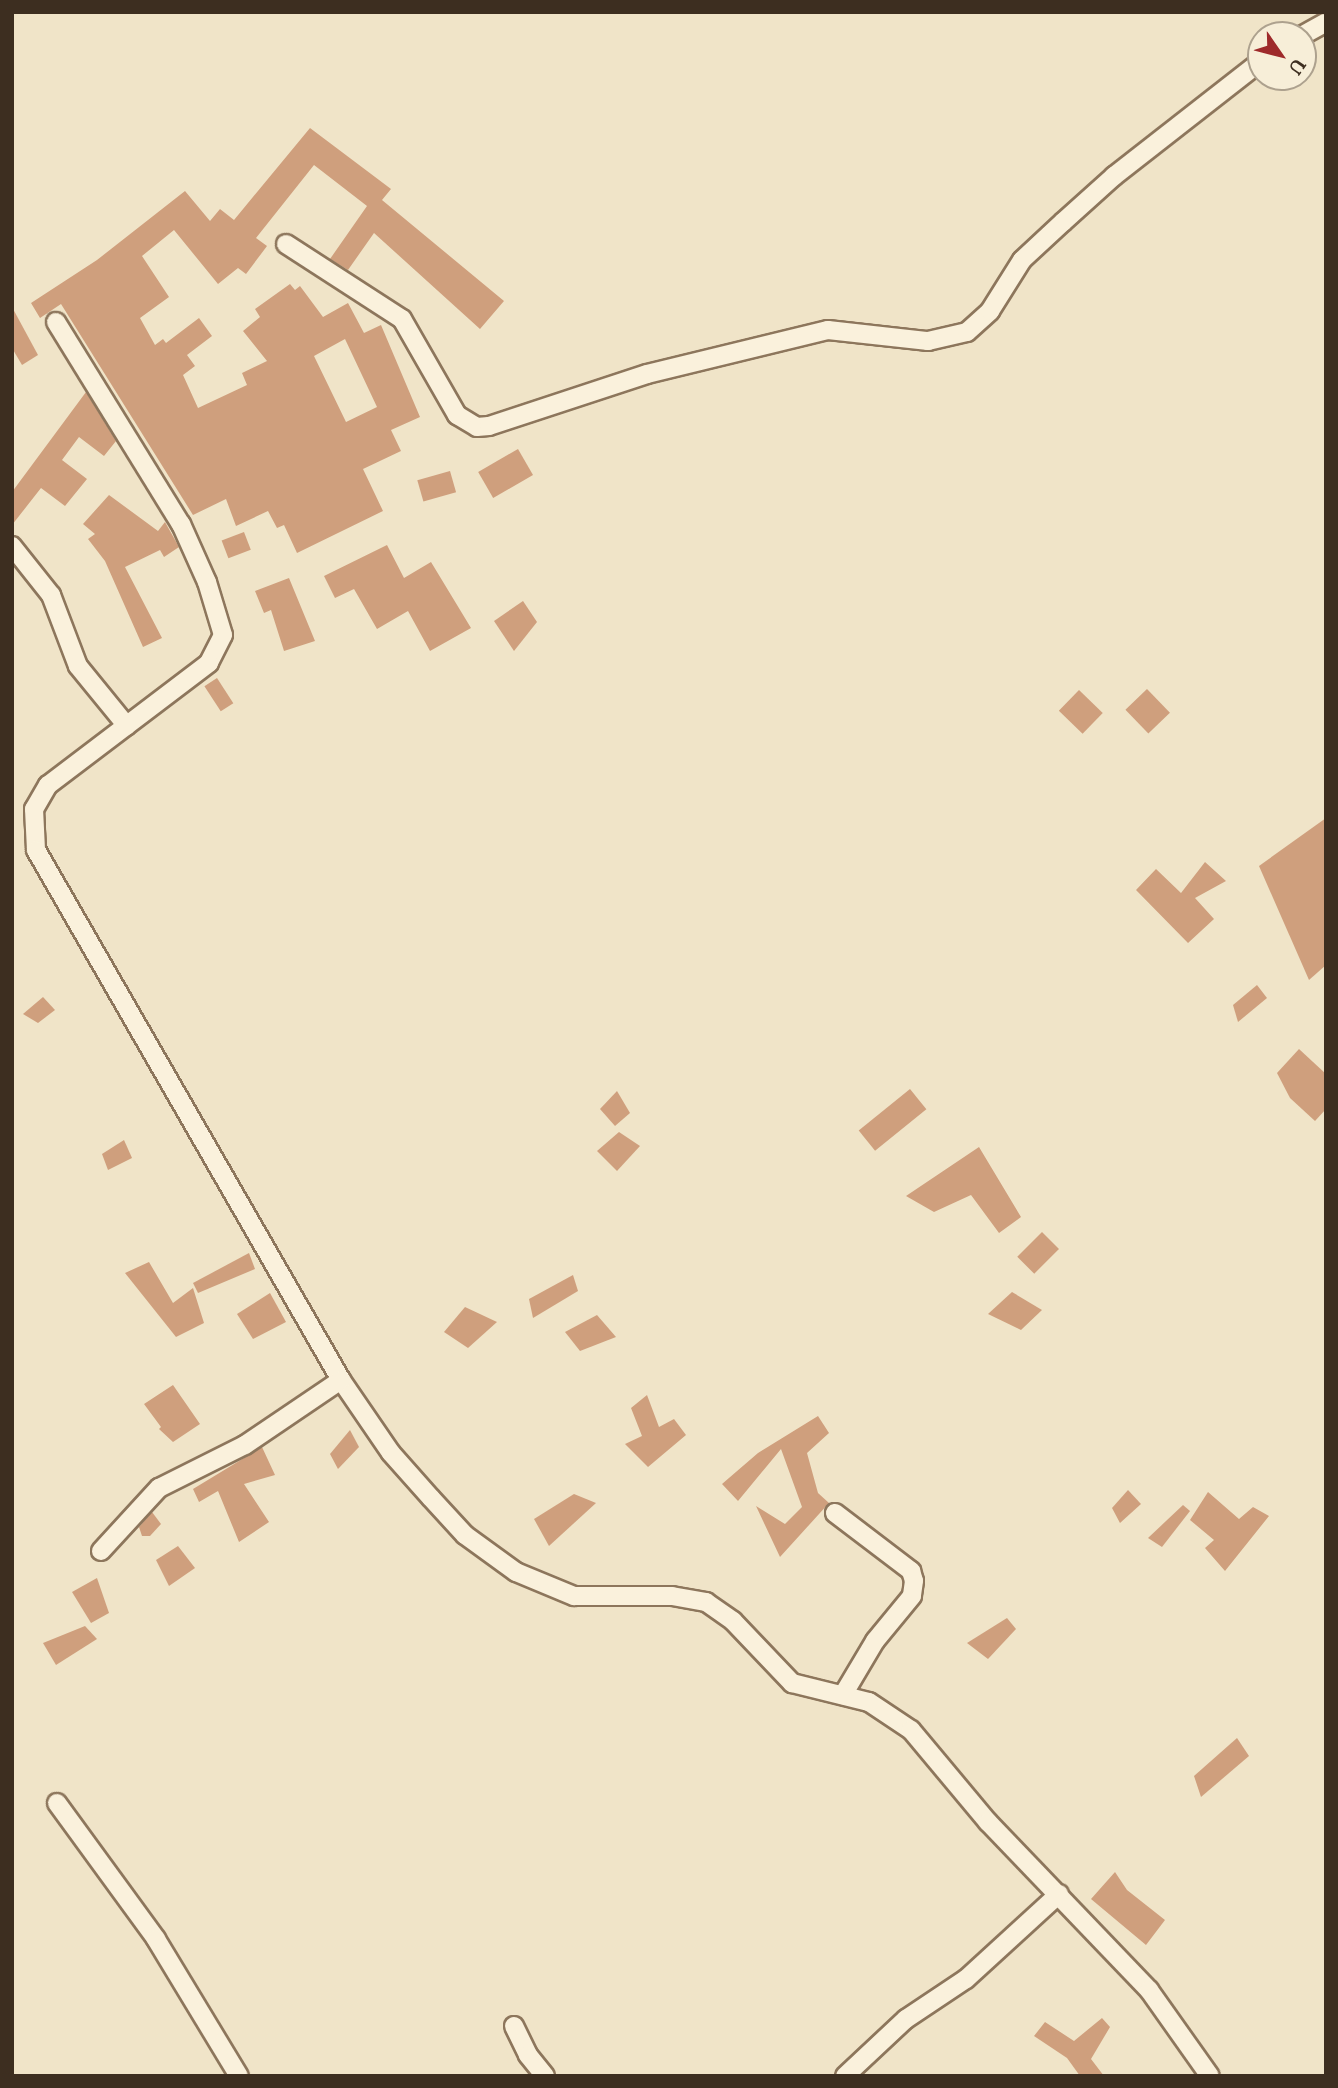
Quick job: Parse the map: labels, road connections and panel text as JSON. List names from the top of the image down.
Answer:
{
  "north": "bottom right"
}
